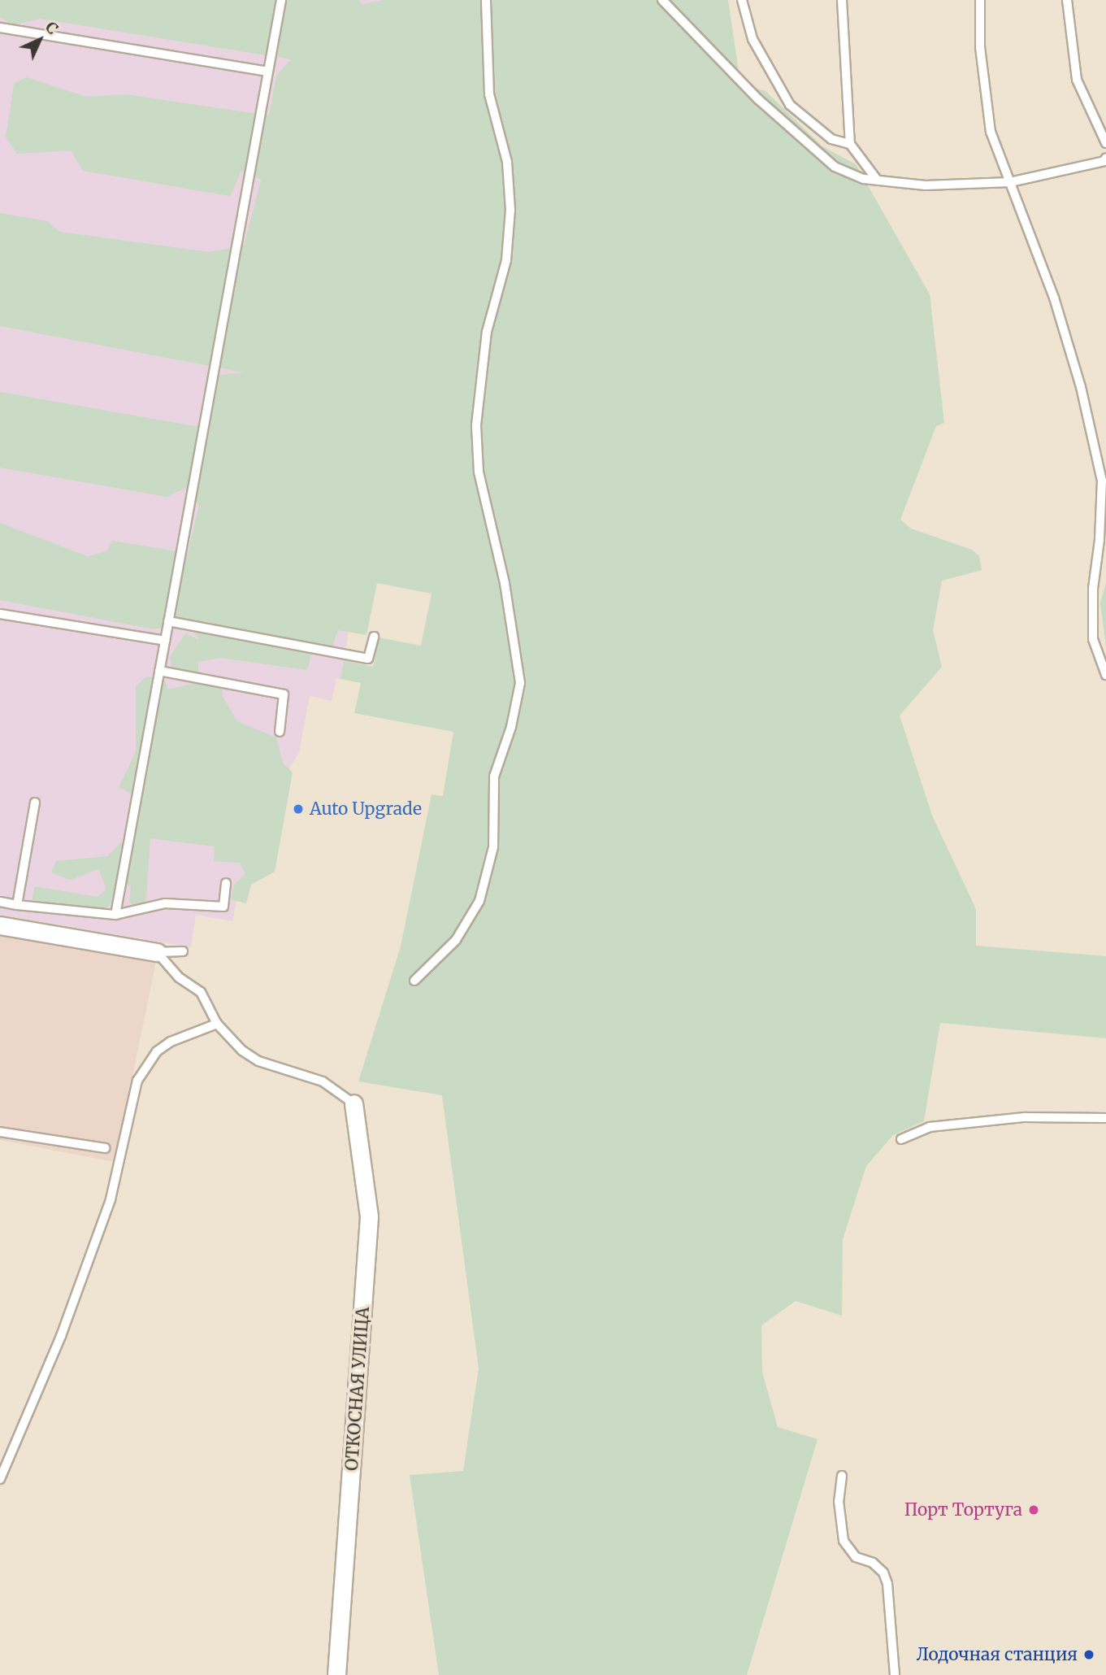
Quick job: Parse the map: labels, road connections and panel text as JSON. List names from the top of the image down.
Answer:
{
  "streets": {
    "street": ["ОТКОСНАЯ УЛИЦА"]
  },
  "places": ["Auto Upgrade", "Порт Тортуга", "Лодочная станция"],
  "north": "top right"
}
